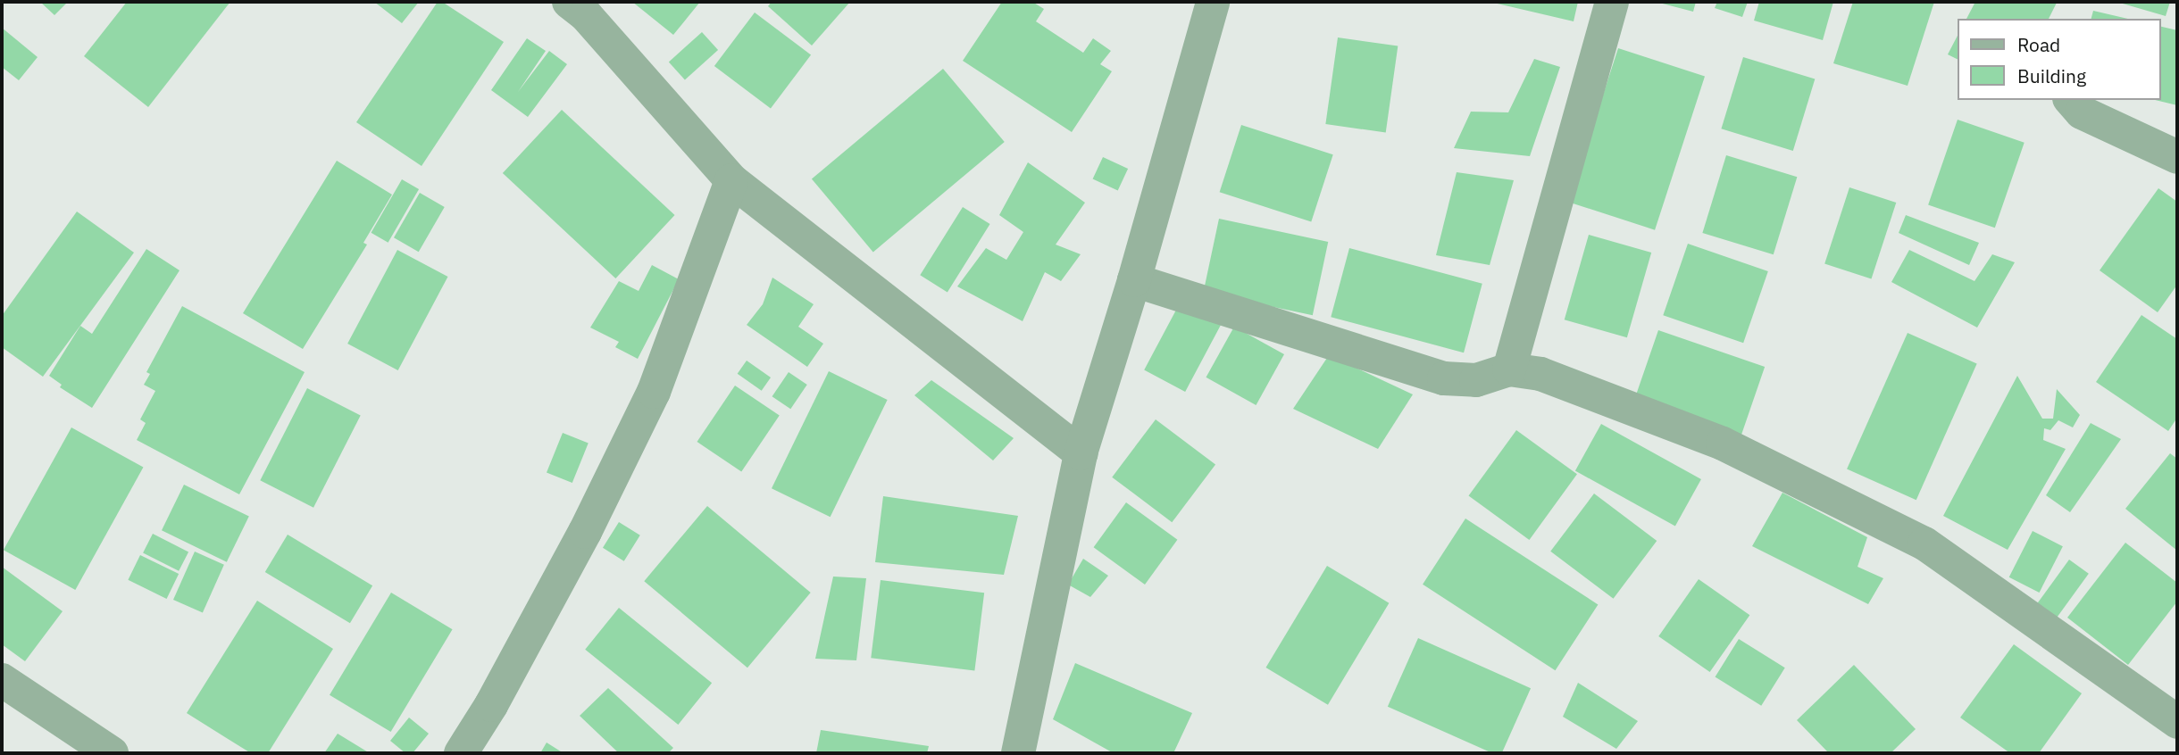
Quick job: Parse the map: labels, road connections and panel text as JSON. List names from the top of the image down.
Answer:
{
  "legend": ["Road", "Building"]
}
